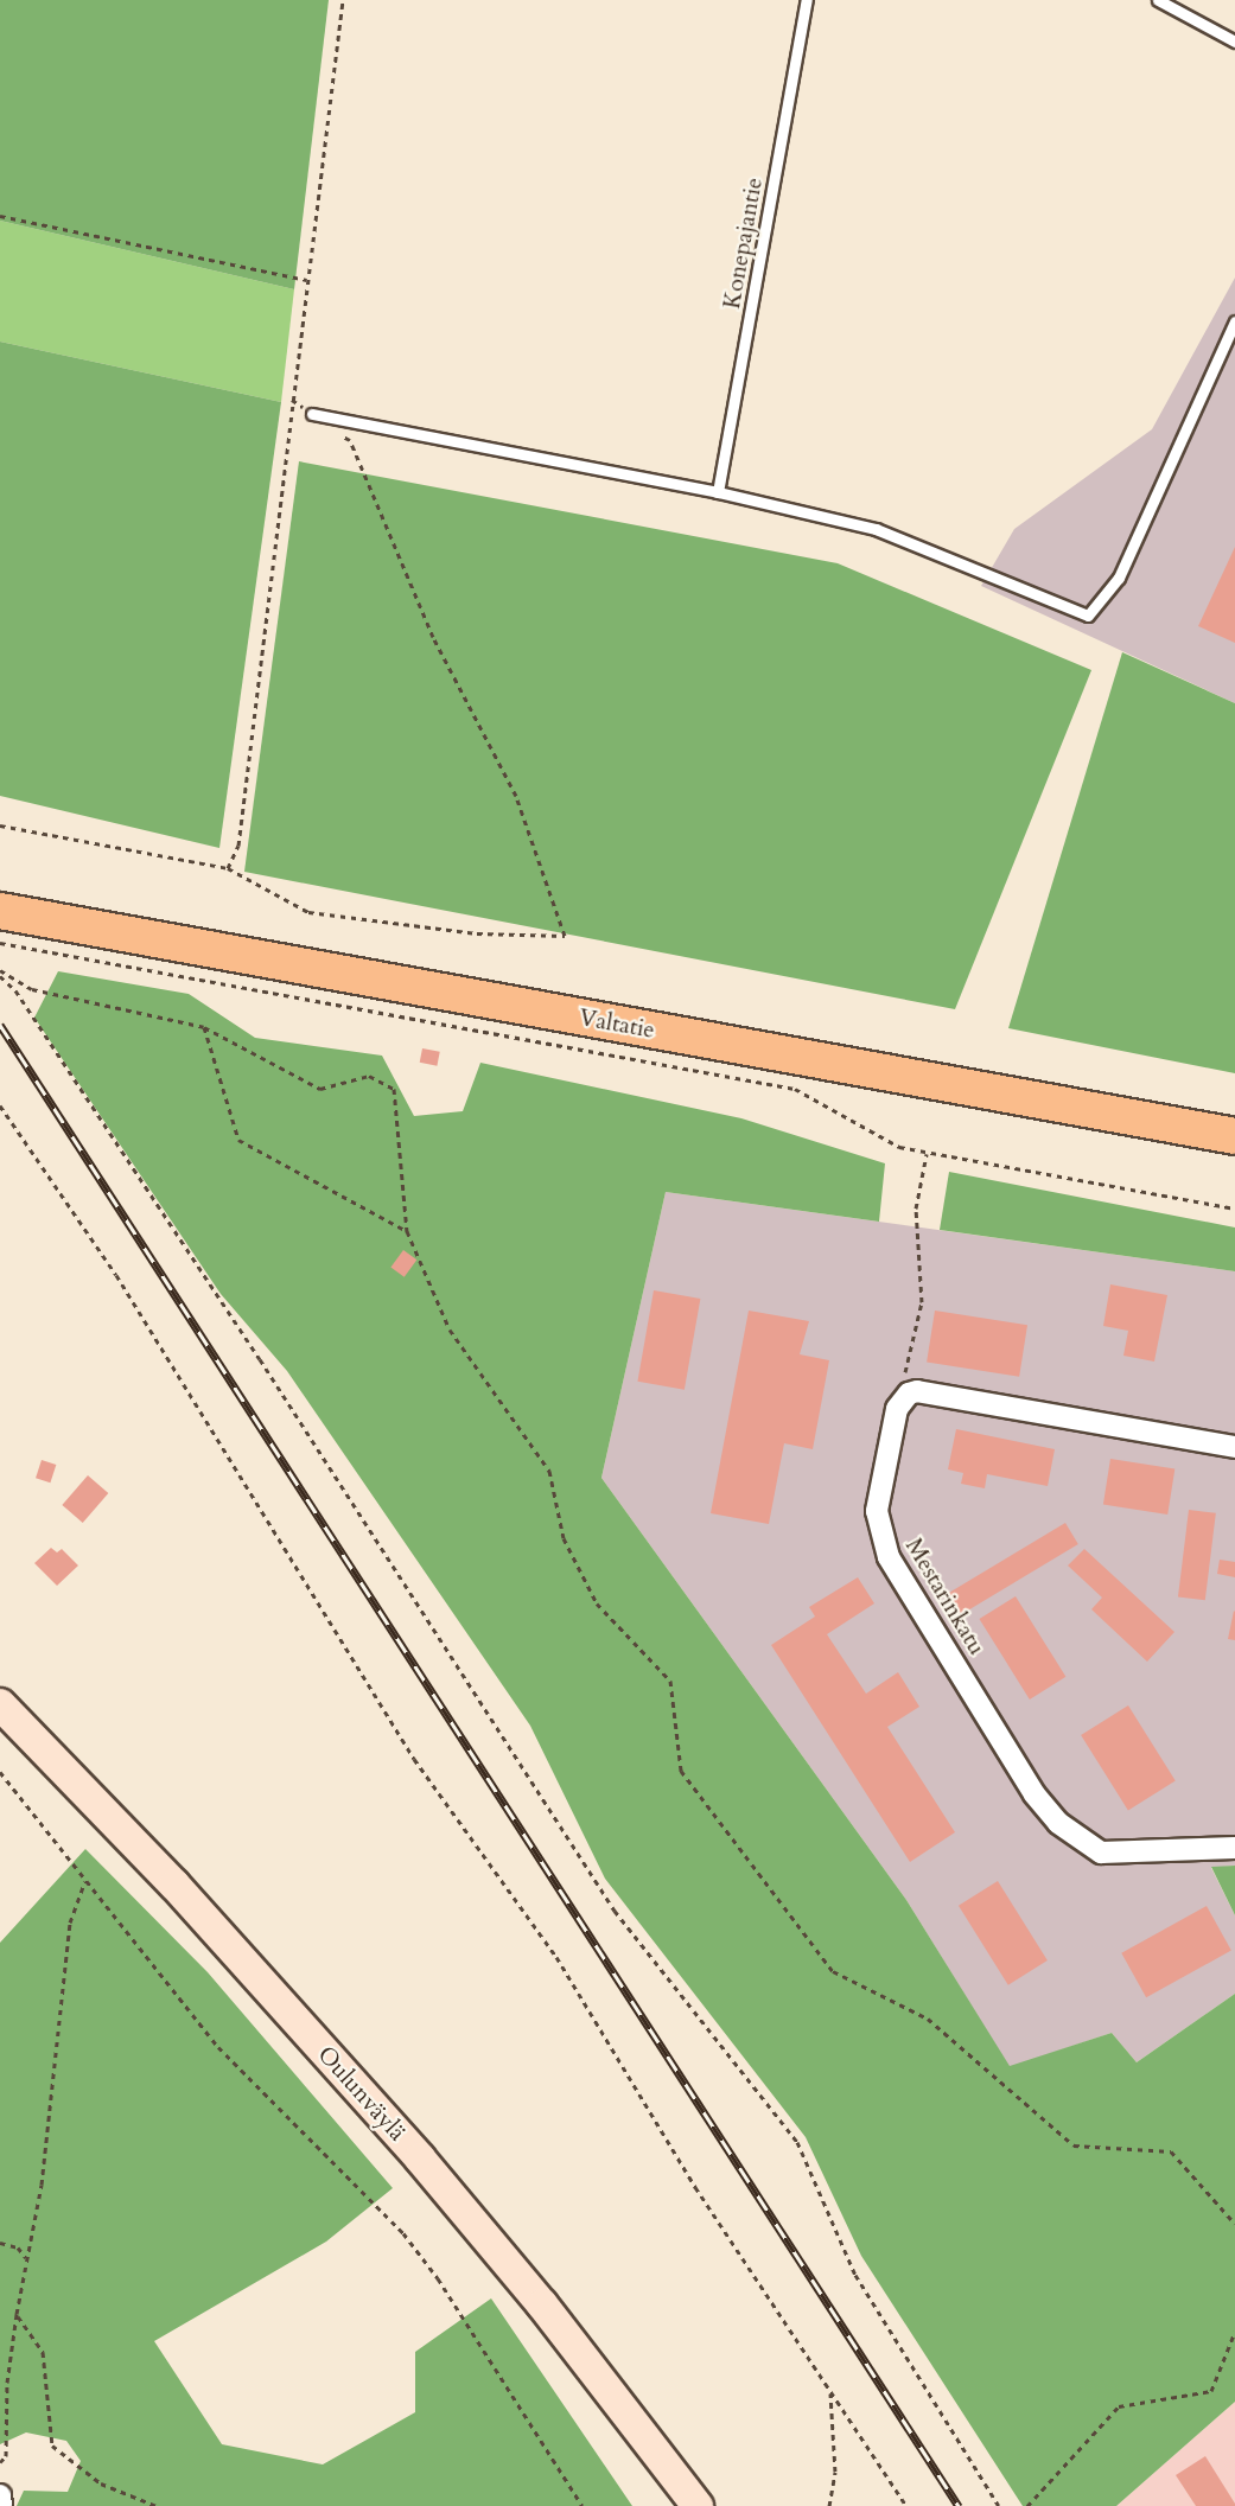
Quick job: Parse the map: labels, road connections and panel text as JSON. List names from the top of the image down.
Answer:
{
  "streets": {
    "highway": ["Valtatie"],
    "main road": ["Oulunväylä"],
    "street": ["Mestarinkatu"],
    "lane": ["Konepajantie"]
  }
}
